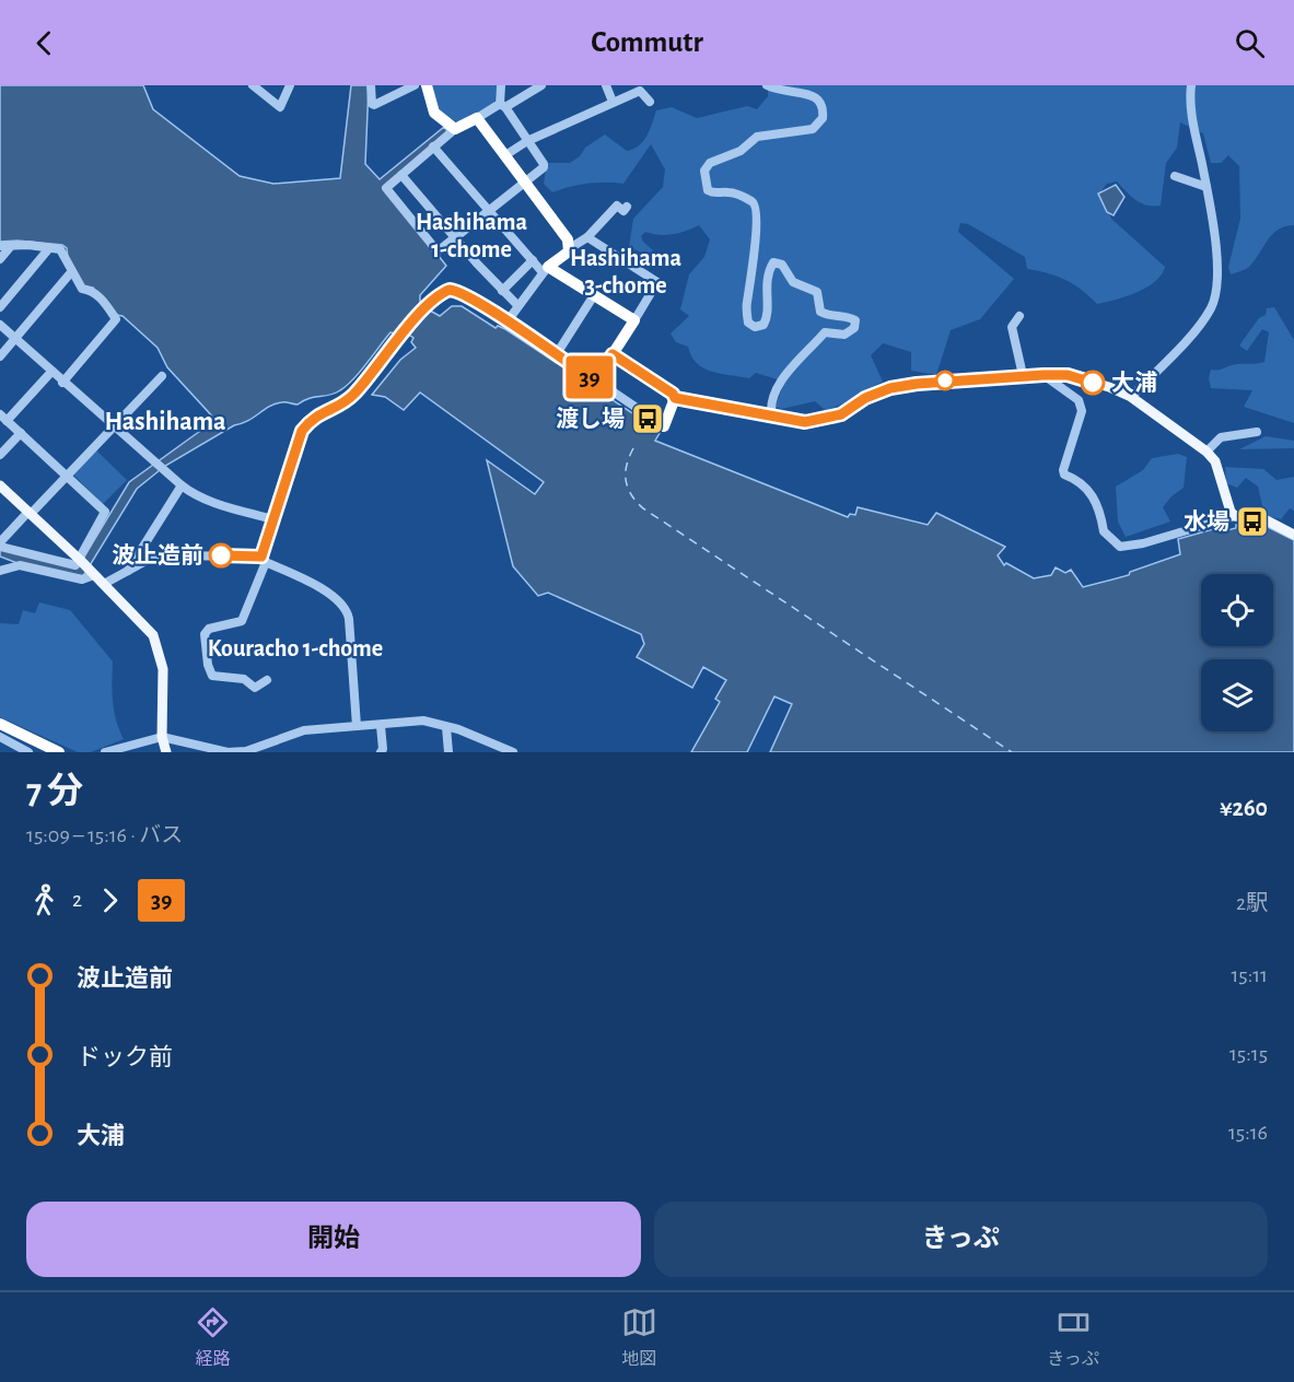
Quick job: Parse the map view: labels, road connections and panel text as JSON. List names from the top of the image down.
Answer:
{
  "districts": [
    "Hashihama 1-chome",
    "Hashihama 3-chome",
    "Hashihama",
    "Kouracho 1-chome"
  ],
  "places": {
    "other": ["大浦", "波止造前"],
    "bus stop": ["渡し場", "水場"]
  },
  "lines": ["bus line 39"],
  "page": {
    "header": "Commutr",
    "on_map": "39",
    "heading": ["7 分", "15:09 – 15:16 · バス", "¥260"],
    "legs": ["2", "39", "2駅"],
    "list": [
      {
        "name": "波止造前",
        "value": "15:11"
      },
      {
        "name": "ドック前",
        "value": "15:15"
      },
      {
        "name": "大浦",
        "value": "15:16"
      }
    ],
    "buttons": ["開始", "きっぷ"],
    "tabs": ["経路", "地図", "きっぷ"]
  }
}
